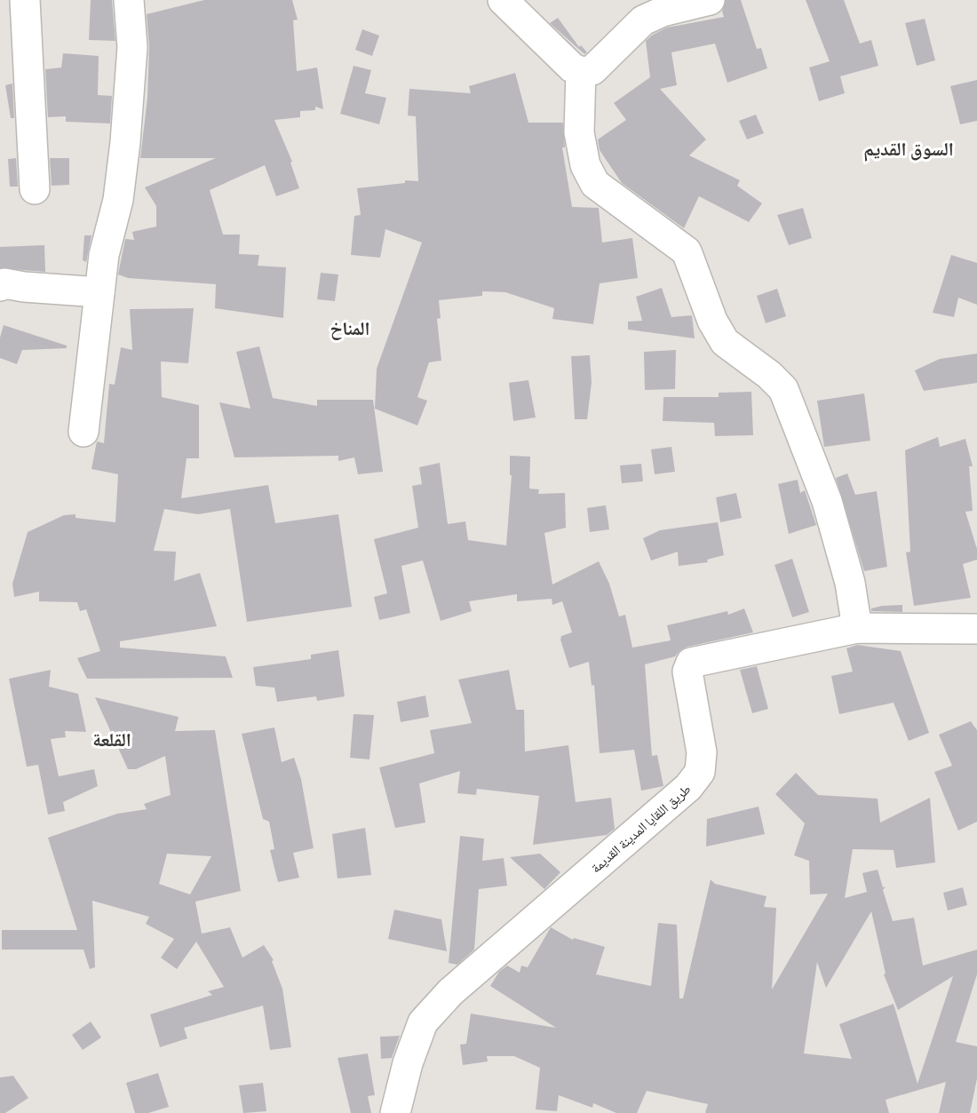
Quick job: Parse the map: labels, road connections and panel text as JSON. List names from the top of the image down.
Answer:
{
  "streets": {
    "street": ["طريق اللقايا المدينة القديمة"]
  },
  "districts": ["السوق القديم", "المناخ", "القلعة"]
}
